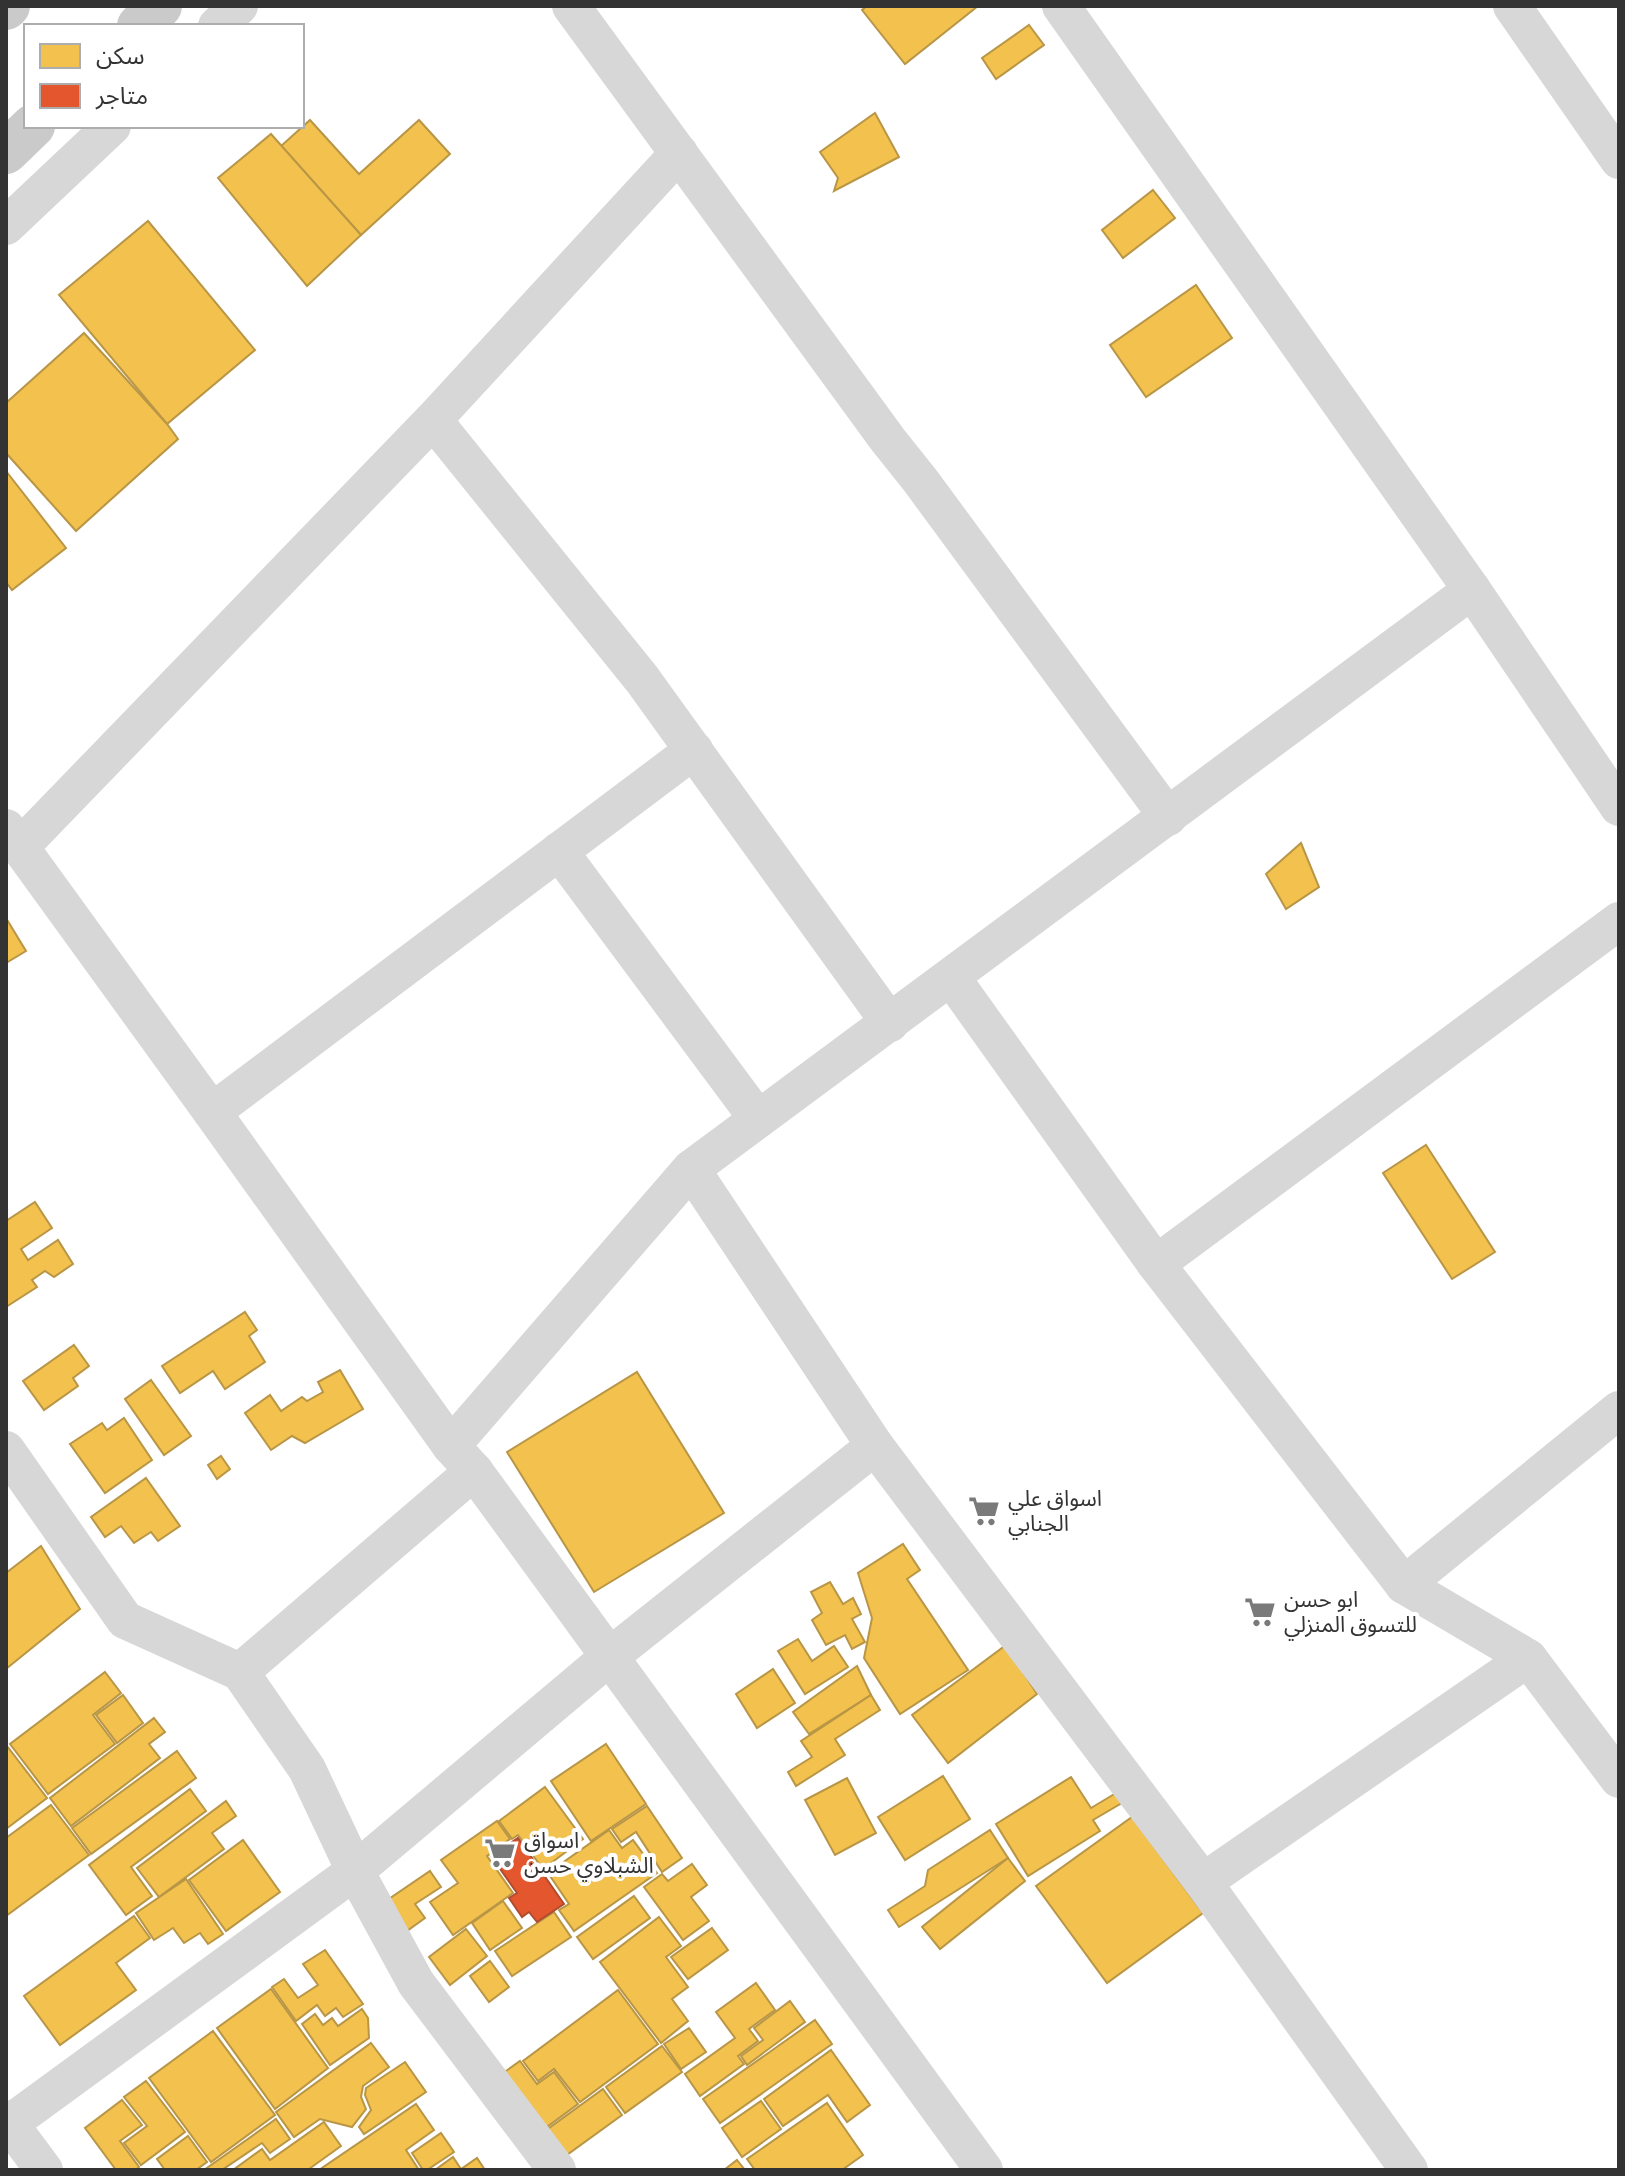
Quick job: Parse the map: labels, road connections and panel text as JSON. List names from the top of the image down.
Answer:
{
  "places": {
    "supermarket": ["اسواق علي الجنابي", "ابو حسن للتسوق المنزلي", "اسواق الشبلاوي حسن"]
  },
  "legend": ["سكن", "متاجر"]
}
